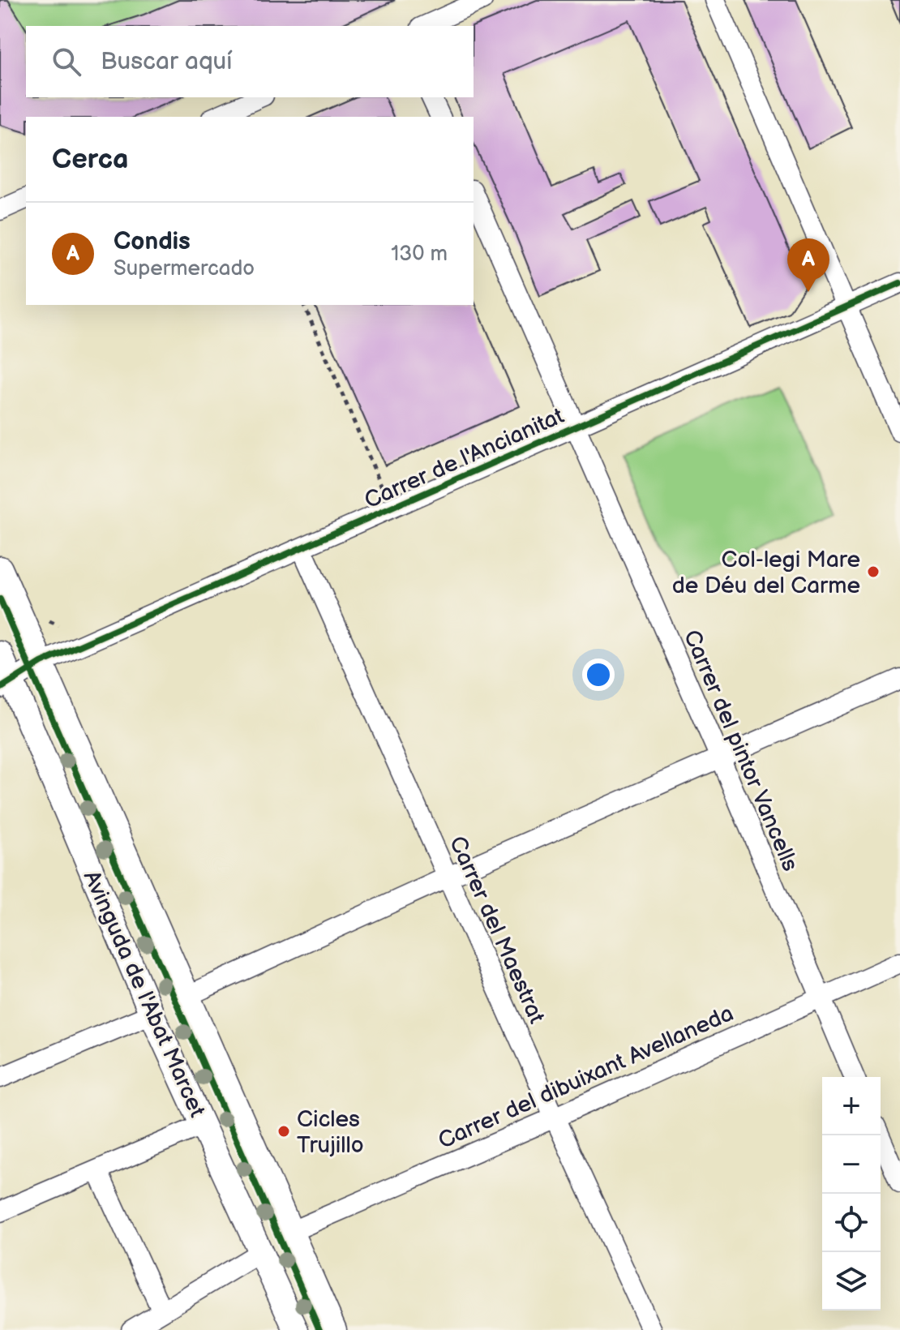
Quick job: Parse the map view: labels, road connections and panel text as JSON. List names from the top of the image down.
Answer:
{
  "streets": {
    "street": [
      "Carrer de l'Ancianitat",
      "Carrer del pintor Vancells",
      "Carrer del Maestrat",
      "Avinguda de l'Abat Marcet",
      "Carrer del dibuixant Avellaneda"
    ]
  },
  "crossings": [
    ["Carrer de l'Ancianitat", "Carrer del pintor Vancells"],
    ["Carrer de l'Ancianitat", "Carrer del Maestrat"],
    ["Carrer de l'Ancianitat", "Avinguda de l'Abat Marcet"],
    ["Carrer del pintor Vancells", "Carrer del dibuixant Avellaneda"],
    ["Carrer del Maestrat", "Carrer del dibuixant Avellaneda"],
    ["Avinguda de l'Abat Marcet", "Carrer del dibuixant Avellaneda"]
  ],
  "places": ["Col-legi Mare de Déu del Carme", "Cicles Trujillo"],
  "page": {
    "search": "Buscar aquí",
    "heading": "Cerca",
    "list": [
      {
        "mark": "A",
        "name": "Condis",
        "note": "Supermercado",
        "value": "130 m"
      }
    ],
    "pins": "A",
    "map_buttons": ["+", "−"]
  }
}
